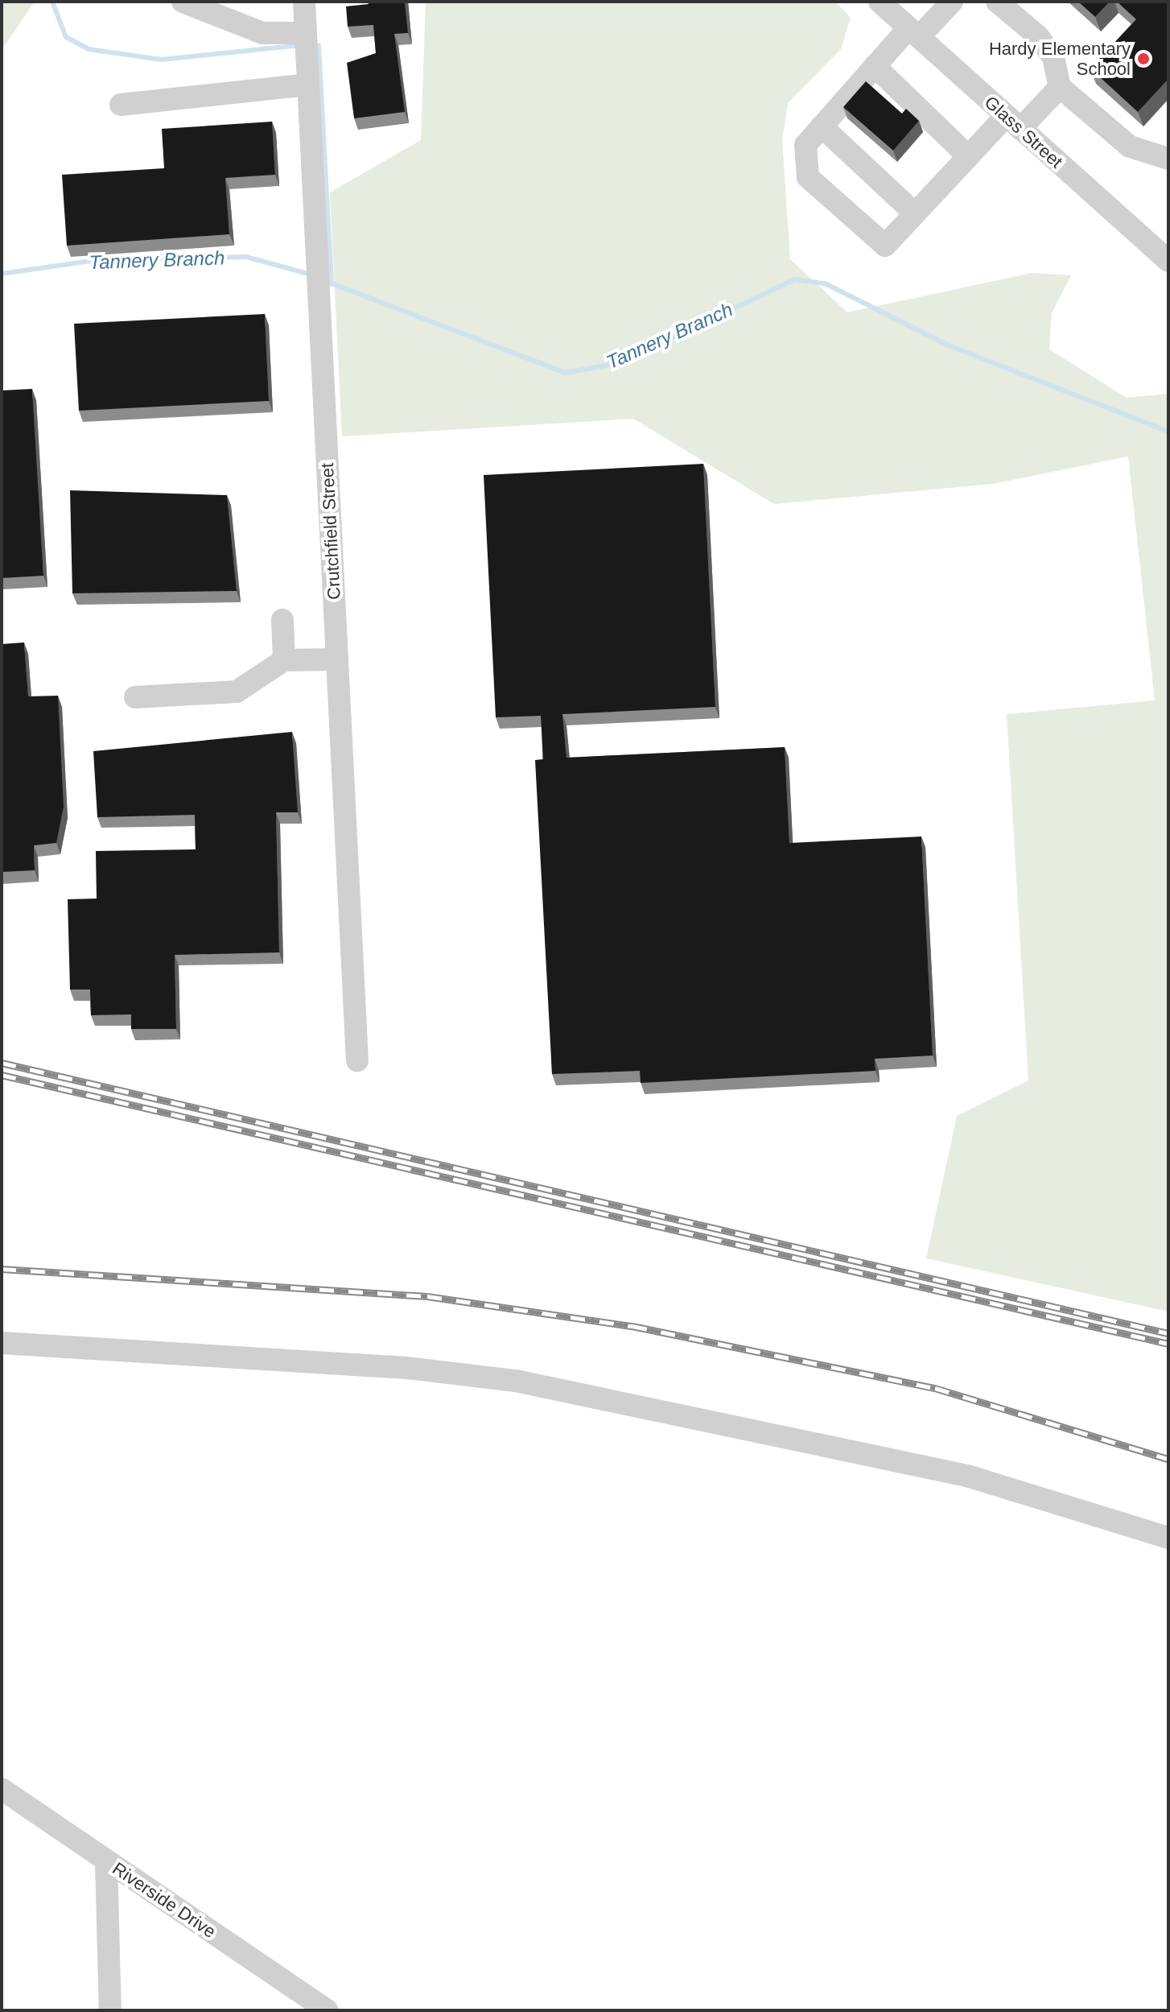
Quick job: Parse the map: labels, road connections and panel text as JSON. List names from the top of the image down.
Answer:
{
  "streets": {
    "street": ["Glass Street", "Crutchfield Street", "Riverside Drive"]
  },
  "water": ["Tannery Branch"],
  "places": ["Hardy Elementary School"]
}
